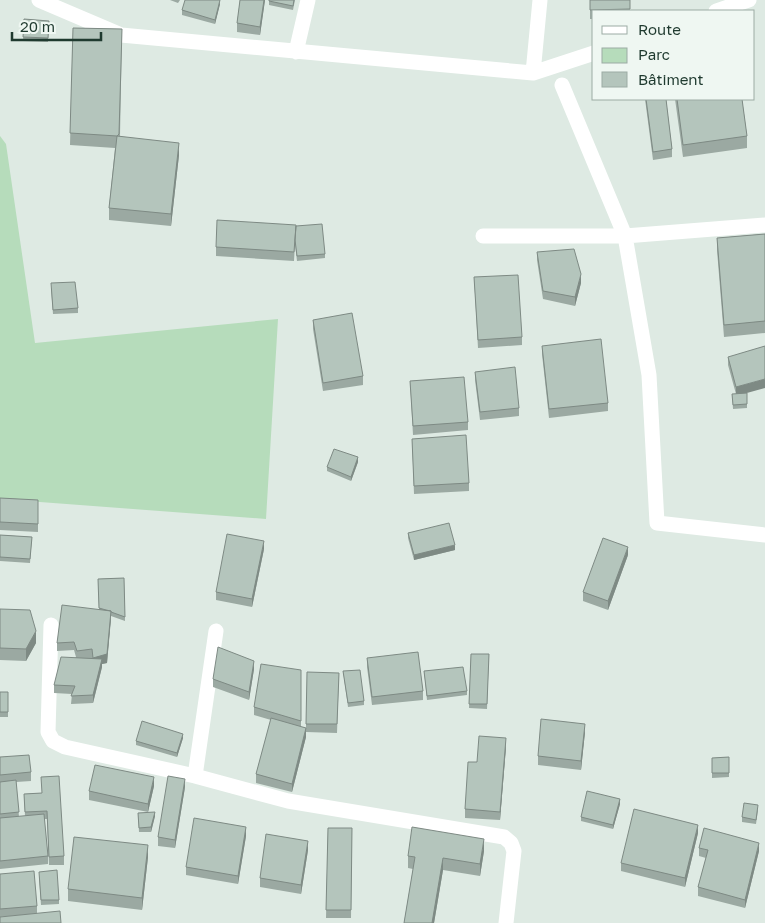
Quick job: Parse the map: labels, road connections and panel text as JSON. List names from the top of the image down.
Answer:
{
  "legend": ["Route", "Parc", "Bâtiment"],
  "scale_bar": "20 m"
}
